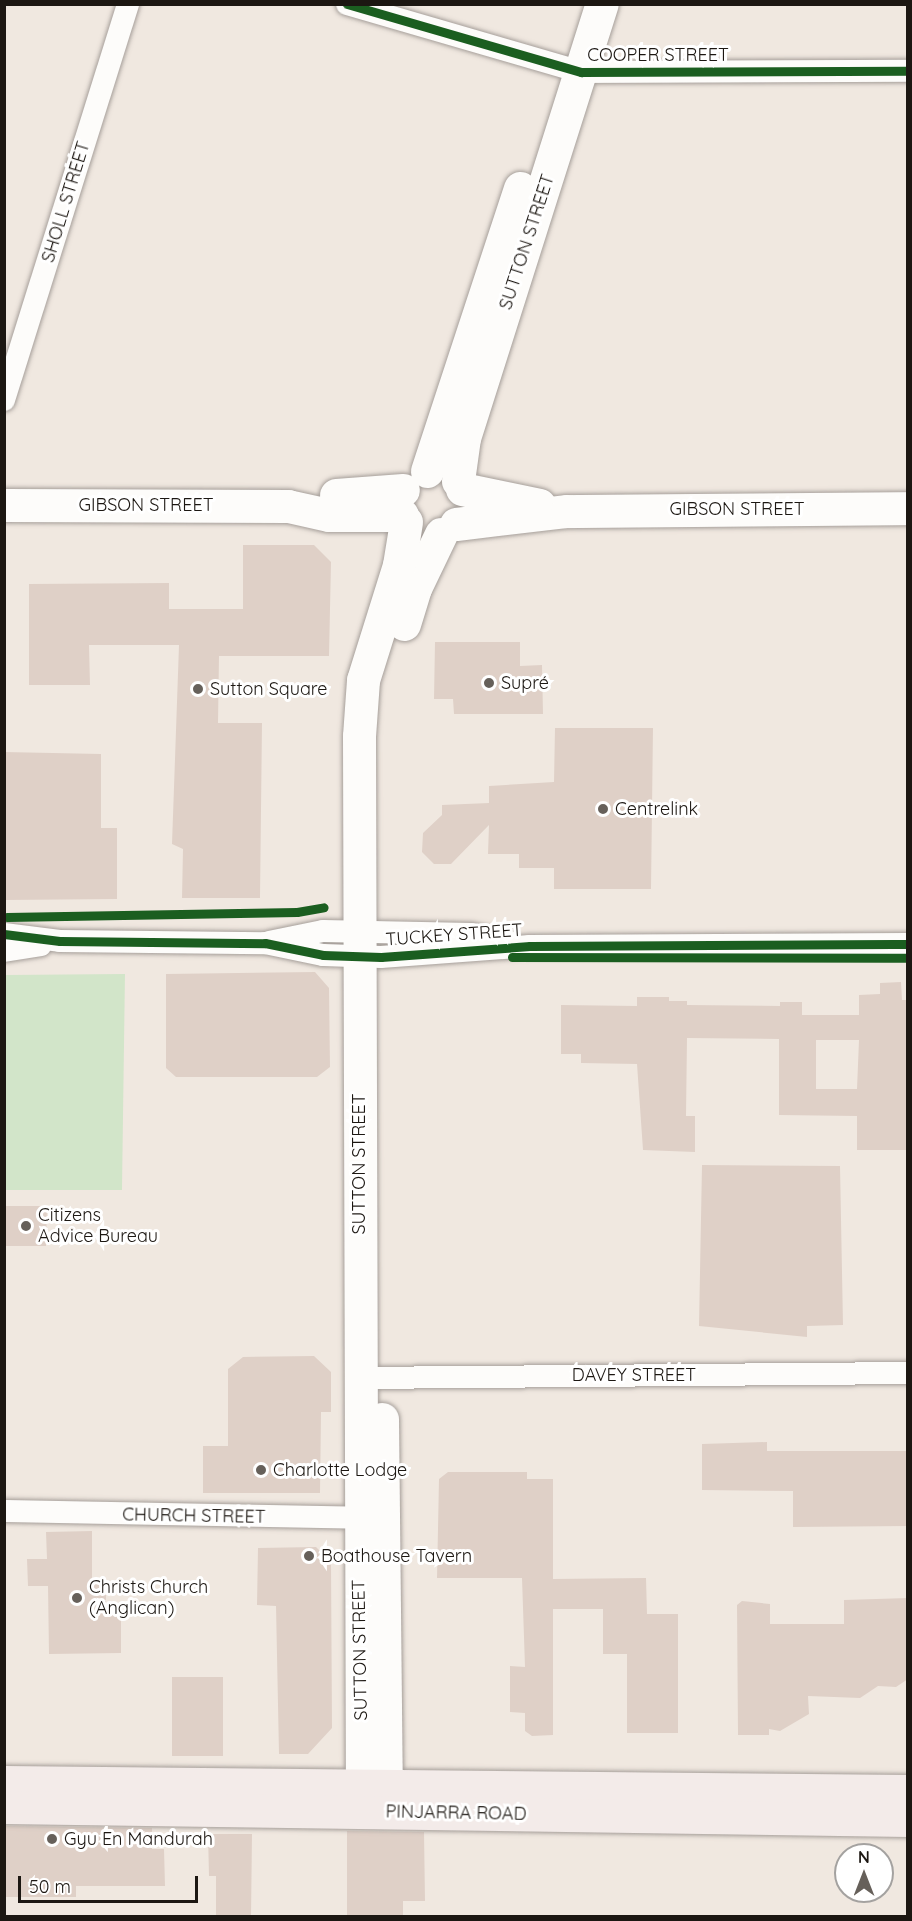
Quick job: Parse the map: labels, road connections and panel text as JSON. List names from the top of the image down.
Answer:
{
  "streets": {
    "main road": ["SUTTON STREET", "GIBSON STREET", "PINJARRA ROAD"],
    "street": [
      "COOPER STREET",
      "SHOLL STREET",
      "TUCKEY STREET",
      "DAVEY STREET",
      "CHURCH STREET"
    ]
  },
  "crossings": [
    ["COOPER STREET", "SUTTON STREET"],
    ["SUTTON STREET", "GIBSON STREET"],
    ["SUTTON STREET", "TUCKEY STREET"],
    ["SUTTON STREET", "DAVEY STREET"],
    ["SUTTON STREET", "CHURCH STREET"],
    ["SUTTON STREET", "PINJARRA ROAD"]
  ],
  "places": [
    "Supré",
    "Sutton Square",
    "Centrelink",
    "Citizens Advice Bureau",
    "Charlotte Lodge",
    "Boathouse Tavern",
    "Christs Church (Anglican)",
    "Gyu En Mandurah"
  ],
  "scale_bar": "50 m",
  "north": "top"
}
